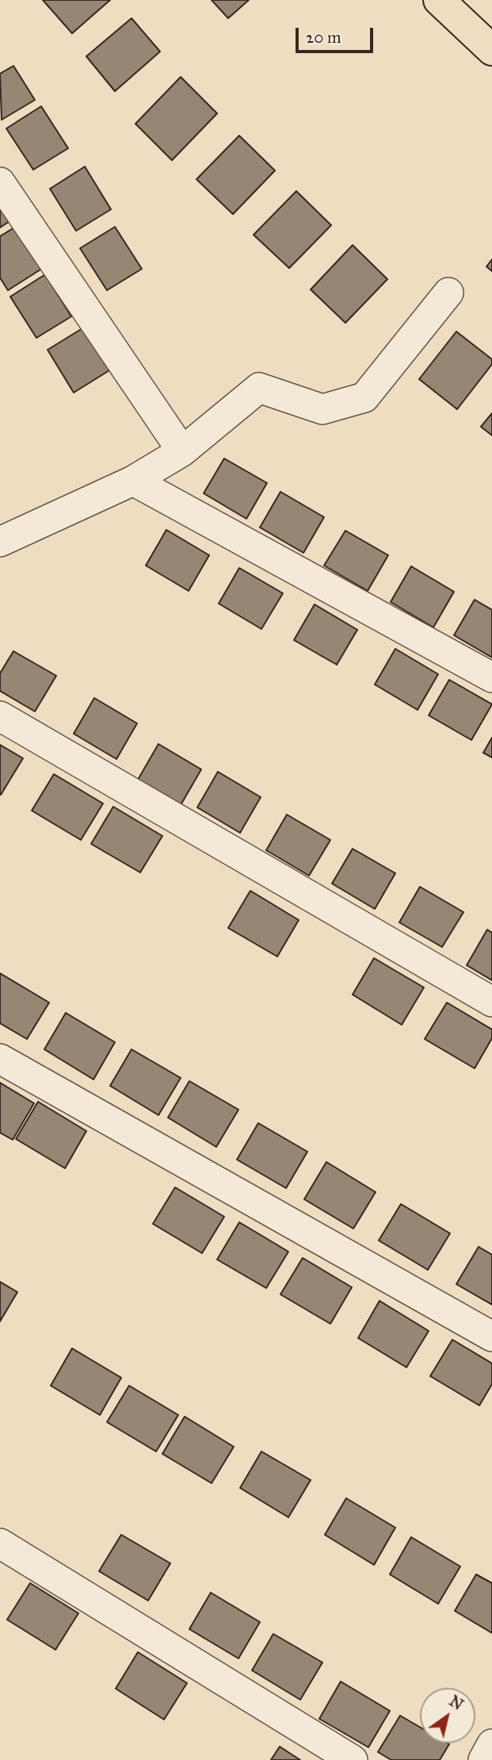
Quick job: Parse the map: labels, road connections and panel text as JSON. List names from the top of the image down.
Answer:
{
  "scale_bar": "20 m",
  "north": "top right"
}
